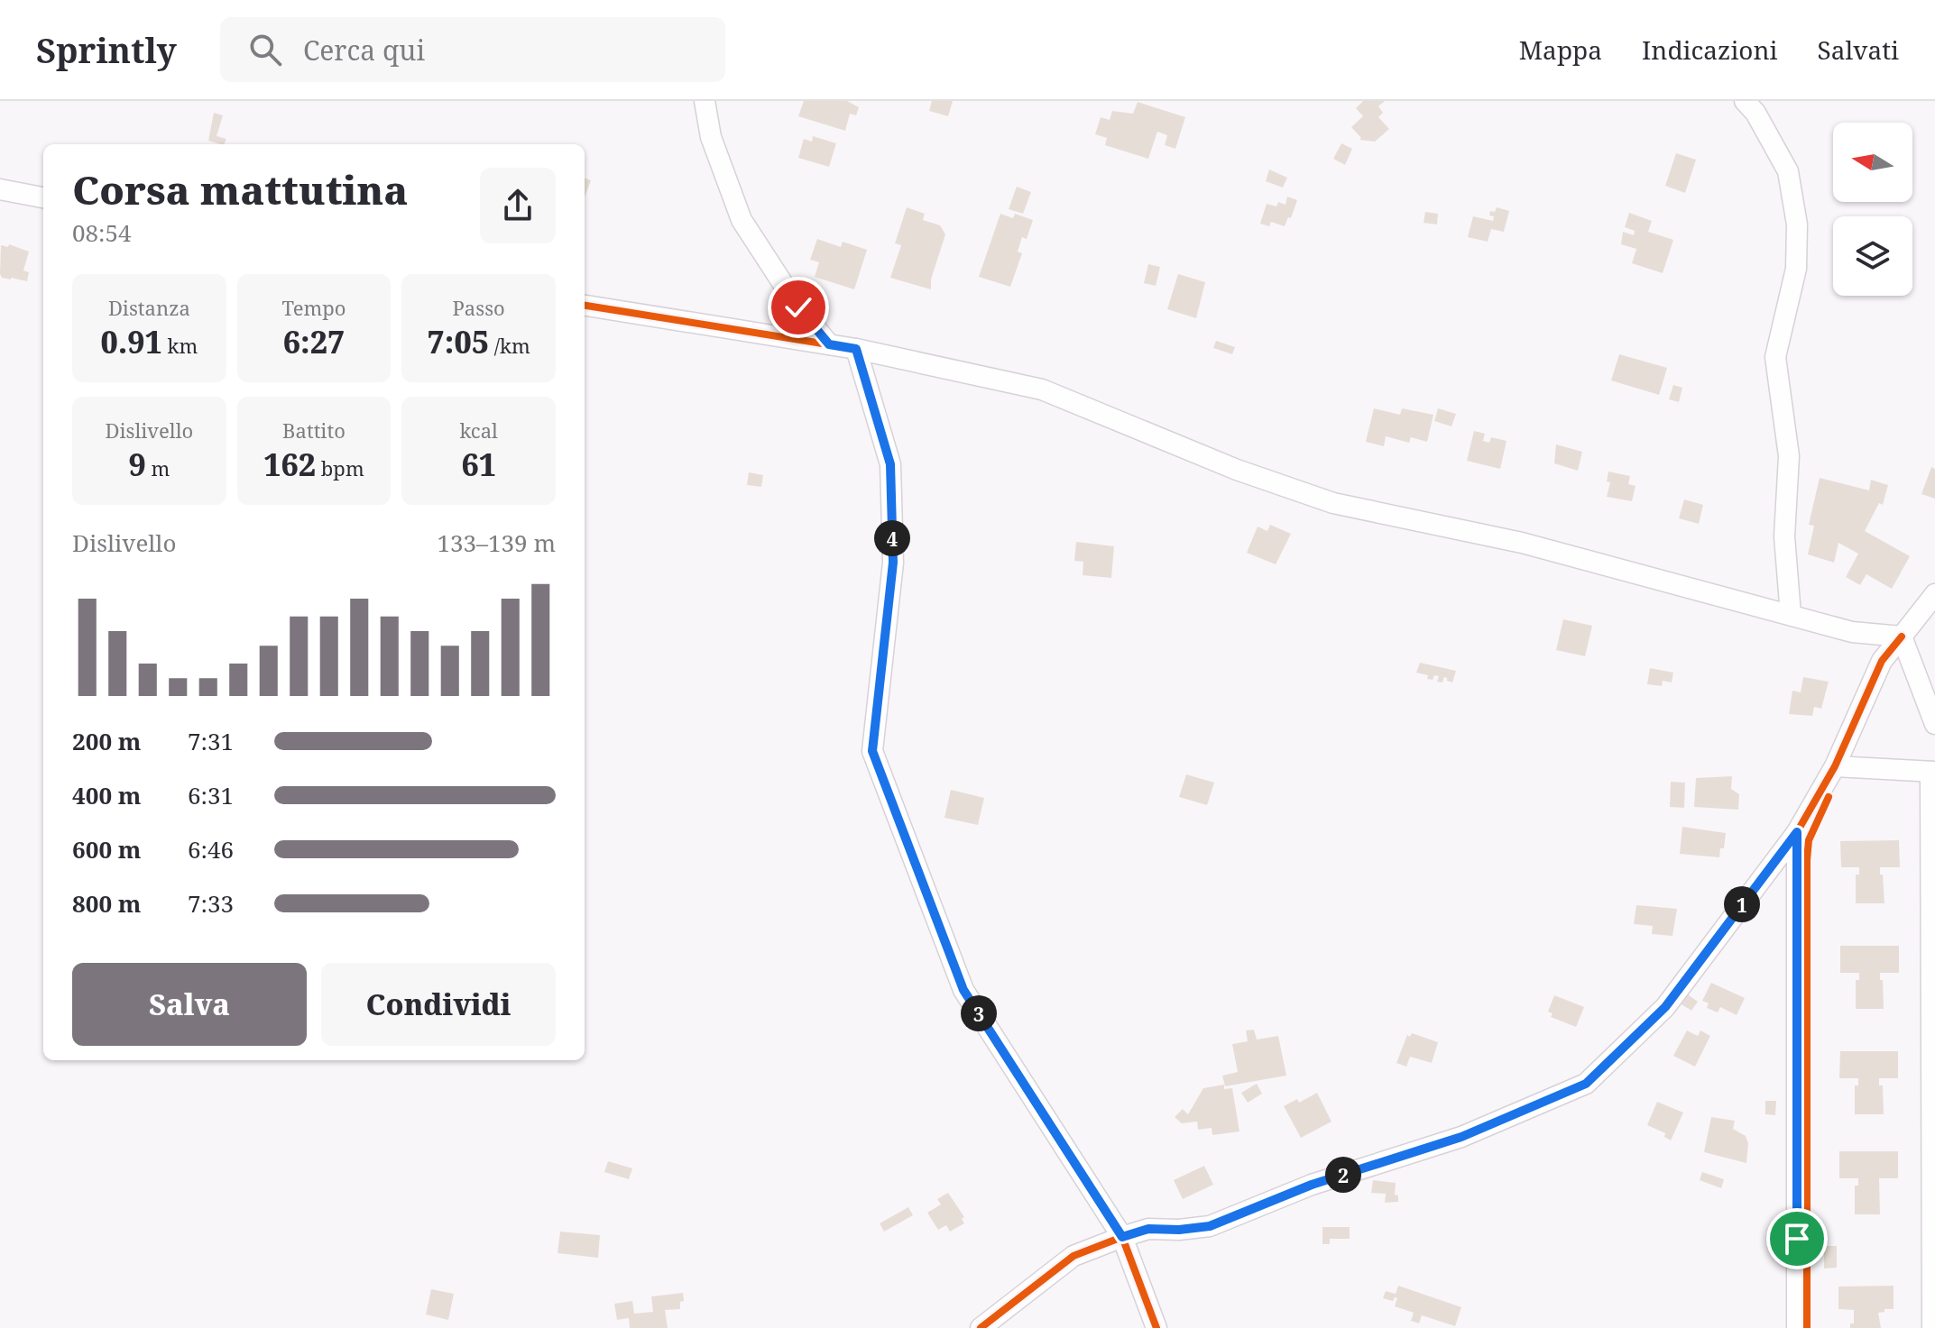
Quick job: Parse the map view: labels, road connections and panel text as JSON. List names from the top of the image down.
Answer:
{
  "north": "left",
  "page": {
    "header": "Sprintly",
    "search": "Cerca qui",
    "nav": ["Mappa", "Indicazioni", "Salvati"],
    "heading": ["Corsa mattutina", "08:54"],
    "stats": [
      ["Distanza", "0.91 km"],
      ["Tempo", "6:27"],
      ["Passo", "7:05 /km"],
      ["Dislivello", "9 m"],
      ["Battito", "162 bpm"],
      ["kcal", "61"]
    ],
    "chart": ["Dislivello", "133–139 m"],
    "pins": [
      "4",
      "1",
      "3",
      "2"
    ],
    "list": [
      {
        "name": "200 m",
        "note": "7:31"
      },
      {
        "name": "400 m",
        "note": "6:31"
      },
      {
        "name": "600 m",
        "note": "6:46"
      },
      {
        "name": "800 m",
        "note": "7:33"
      }
    ],
    "buttons": ["Salva", "Condividi"]
  }
}
